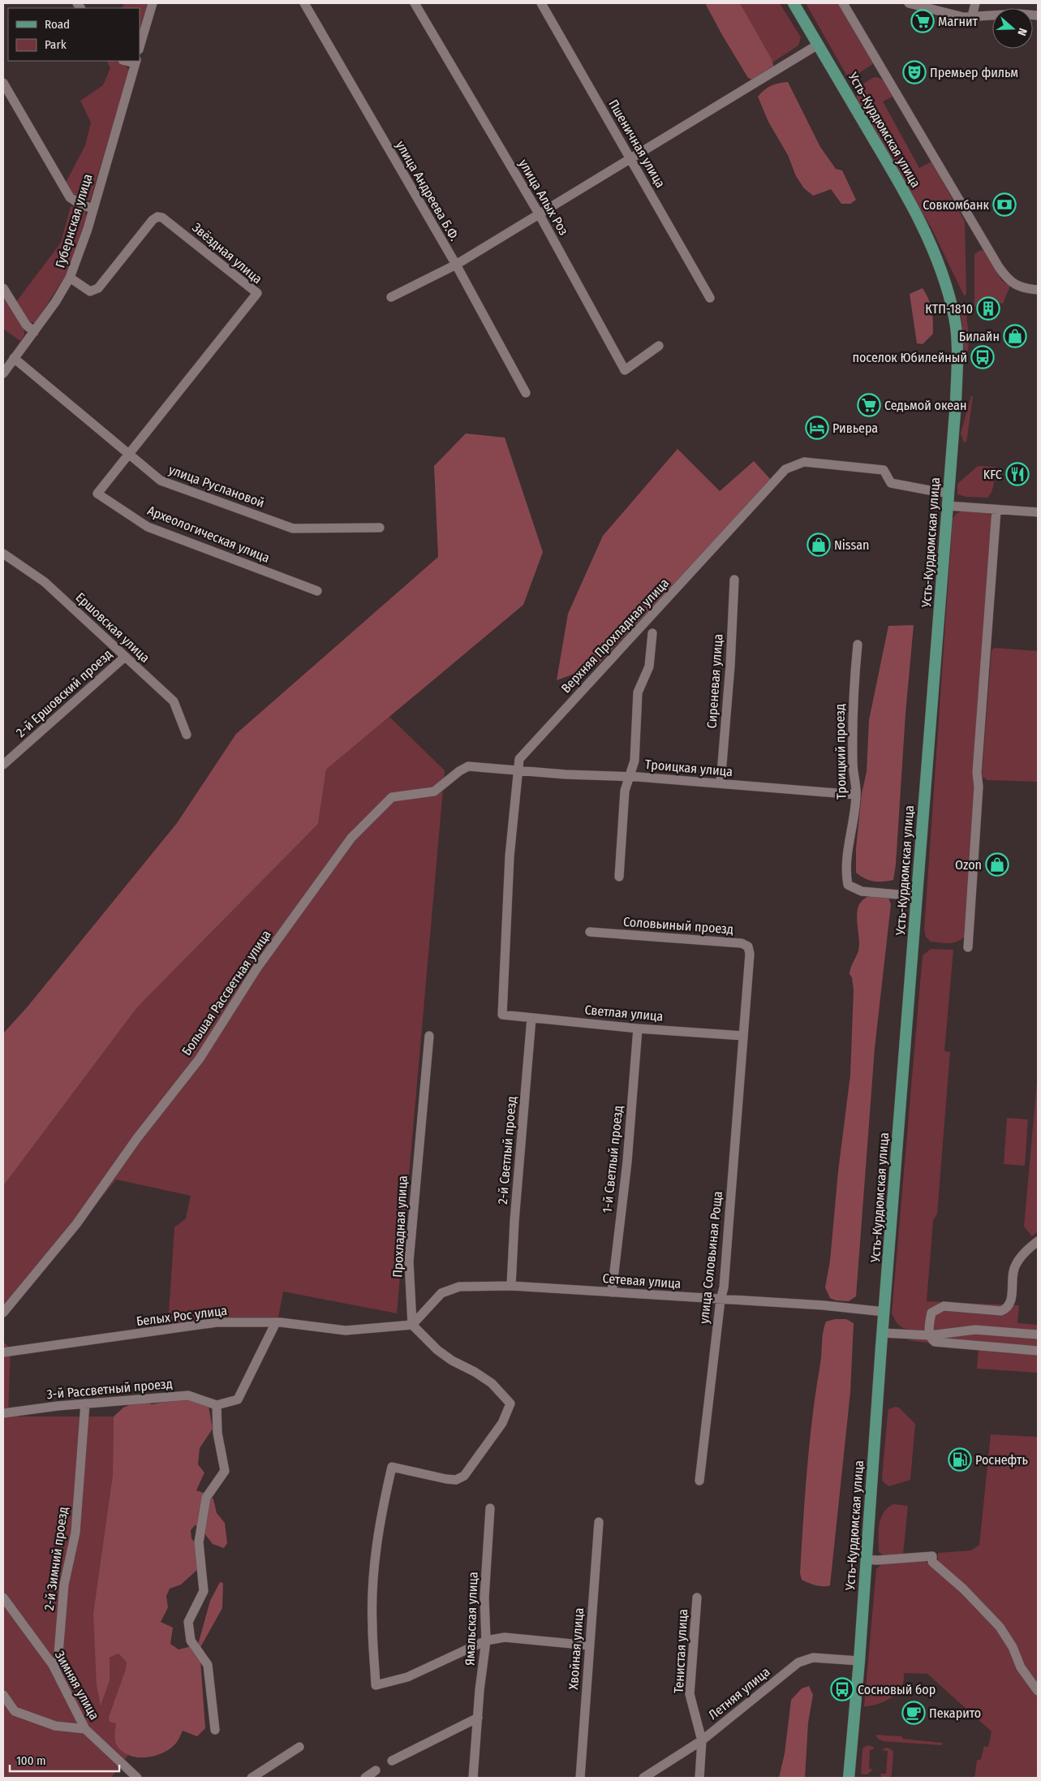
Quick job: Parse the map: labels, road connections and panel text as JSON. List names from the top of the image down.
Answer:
{
  "streets": {
    "main road": ["Усть-Курдюмская улица"],
    "street": [
      "Пшеничная улица",
      "улица Андреева Б.Ф.",
      "улица Алых Роз",
      "Губернская улица",
      "Звёздная улица",
      "улица Руслановой",
      "Археологическая улица",
      "Ершовская улица",
      "Верхняя Прохладная улица",
      "Сиреневая улица",
      "2-й Ершовский проезд",
      "Троицкий проезд",
      "Троицкая улица",
      "Соловьиный проезд",
      "Большая Рассветная улица",
      "Светлая улица",
      "2-й Светлый проезд",
      "1-й Светлый проезд",
      "Прохладная улица",
      "улица Соловьиная Роща",
      "Сетевая улица",
      "Белых Рос улица",
      "3-й Рассветный проезд",
      "2-й Зимний проезд",
      "Ямальская улица",
      "Хвойная улица",
      "Тенистая улица",
      "Зимняя улица",
      "Летняя улица"
    ]
  },
  "crossings": [
    ["Усть-Курдюмская улица", "Верхняя Прохладная улица"],
    ["Усть-Курдюмская улица", "Троицкий проезд"],
    ["Усть-Курдюмская улица", "Сетевая улица"],
    ["Усть-Курдюмская улица", "Летняя улица"],
    ["Губернская улица", "Звёздная улица"],
    ["Губернская улица", "улица Руслановой"],
    ["Звёздная улица", "улица Руслановой"],
    ["Звёздная улица", "Археологическая улица"],
    ["улица Руслановой", "Археологическая улица"],
    ["Ершовская улица", "2-й Ершовский проезд"],
    ["Верхняя Прохладная улица", "Троицкая улица"],
    ["Верхняя Прохладная улица", "Большая Рассветная улица"],
    ["Верхняя Прохладная улица", "Светлая улица"],
    ["Сиреневая улица", "Троицкая улица"],
    ["Троицкий проезд", "Троицкая улица"],
    ["Троицкая улица", "Большая Рассветная улица"],
    ["Соловьиный проезд", "Светлая улица"],
    ["Соловьиный проезд", "улица Соловьиная Роща"],
    ["Светлая улица", "2-й Светлый проезд"],
    ["Светлая улица", "1-й Светлый проезд"],
    ["Светлая улица", "улица Соловьиная Роща"],
    ["2-й Светлый проезд", "Сетевая улица"],
    ["1-й Светлый проезд", "Сетевая улица"],
    ["Прохладная улица", "Сетевая улица"],
    ["Прохладная улица", "Белых Рос улица"],
    ["улица Соловьиная Роща", "Сетевая улица"],
    ["Сетевая улица", "Белых Рос улица"],
    ["3-й Рассветный проезд", "2-й Зимний проезд"],
    ["2-й Зимний проезд", "Зимняя улица"],
    ["Тенистая улица", "Летняя улица"]
  ],
  "places": {
    "supermarket": ["Магнит", "Седьмой океан"],
    "theatre": ["Премьер фильм"],
    "bank": ["Совкомбанк"],
    "building": ["КТП-1810"],
    "shop": ["Билайн", "Nissan", "Ozon"],
    "bus stop": ["поселок Юбилейный", "Сосновый бор"],
    "hotel": ["Ривьера"],
    "restaurant": ["KFC"],
    "fuel station": ["Роснефть"],
    "cafe": ["Пекарито"]
  },
  "legend": ["Road", "Park"],
  "scale_bar": "100 m",
  "north": "right"
}
